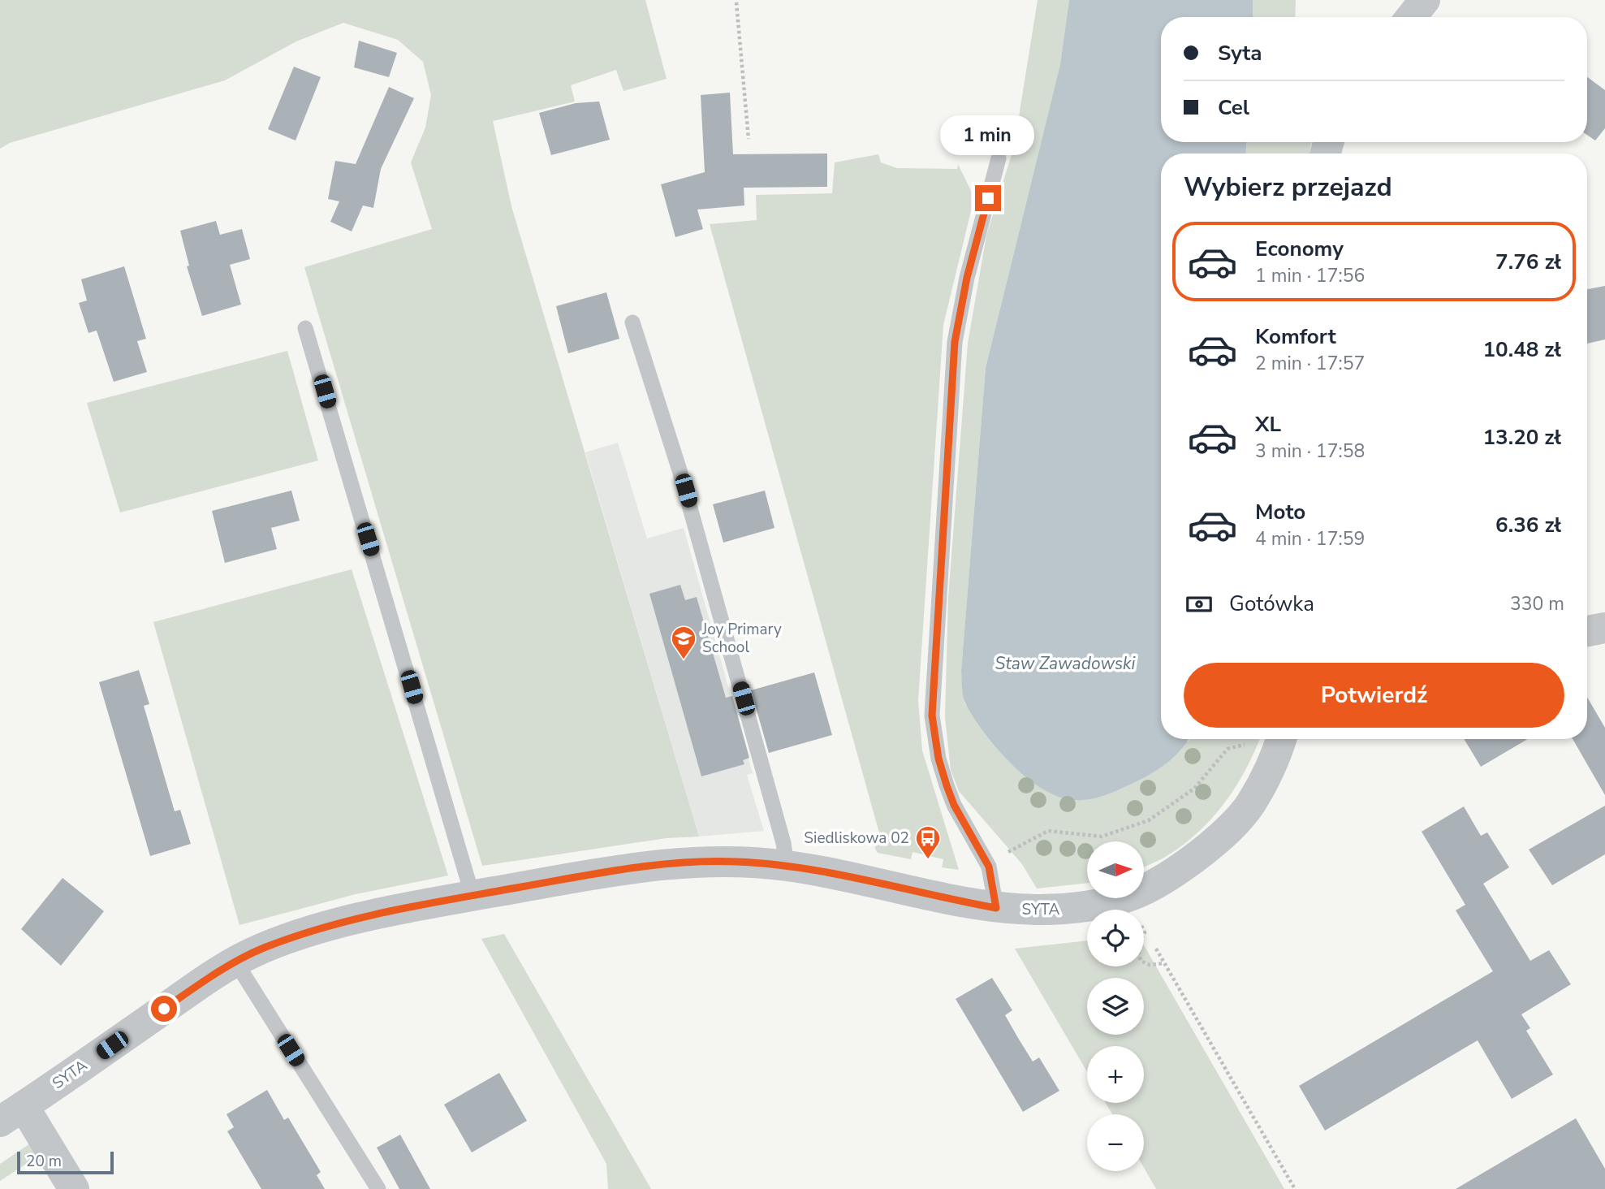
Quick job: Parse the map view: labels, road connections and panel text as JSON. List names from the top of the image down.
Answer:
{
  "streets": {
    "street": ["SYTA"]
  },
  "water": ["Staw Zawadowski"],
  "places": {
    "school or university": ["Joy Primary School"],
    "bus stop": ["Siedliskowa 02"]
  },
  "scale_bar": "20 m",
  "north": "right",
  "page": {
    "banner": ["Syta", "Cel"],
    "bubble": "1 min",
    "heading": "Wybierz przejazd",
    "list": [
      {
        "name": "Economy",
        "note": "1 min · 17:56",
        "value": "7.76 zł"
      },
      {
        "name": "Komfort",
        "note": "2 min · 17:57",
        "value": "10.48 zł"
      },
      {
        "name": "XL",
        "note": "3 min · 17:58",
        "value": "13.20 zł"
      },
      {
        "name": "Moto",
        "note": "4 min · 17:59",
        "value": "6.36 zł"
      }
    ],
    "pay": ["Gotówka", "330 m"],
    "buttons": "Potwierdź",
    "map_buttons": ["+", "−"],
    "scale": "20 m"
  }
}
